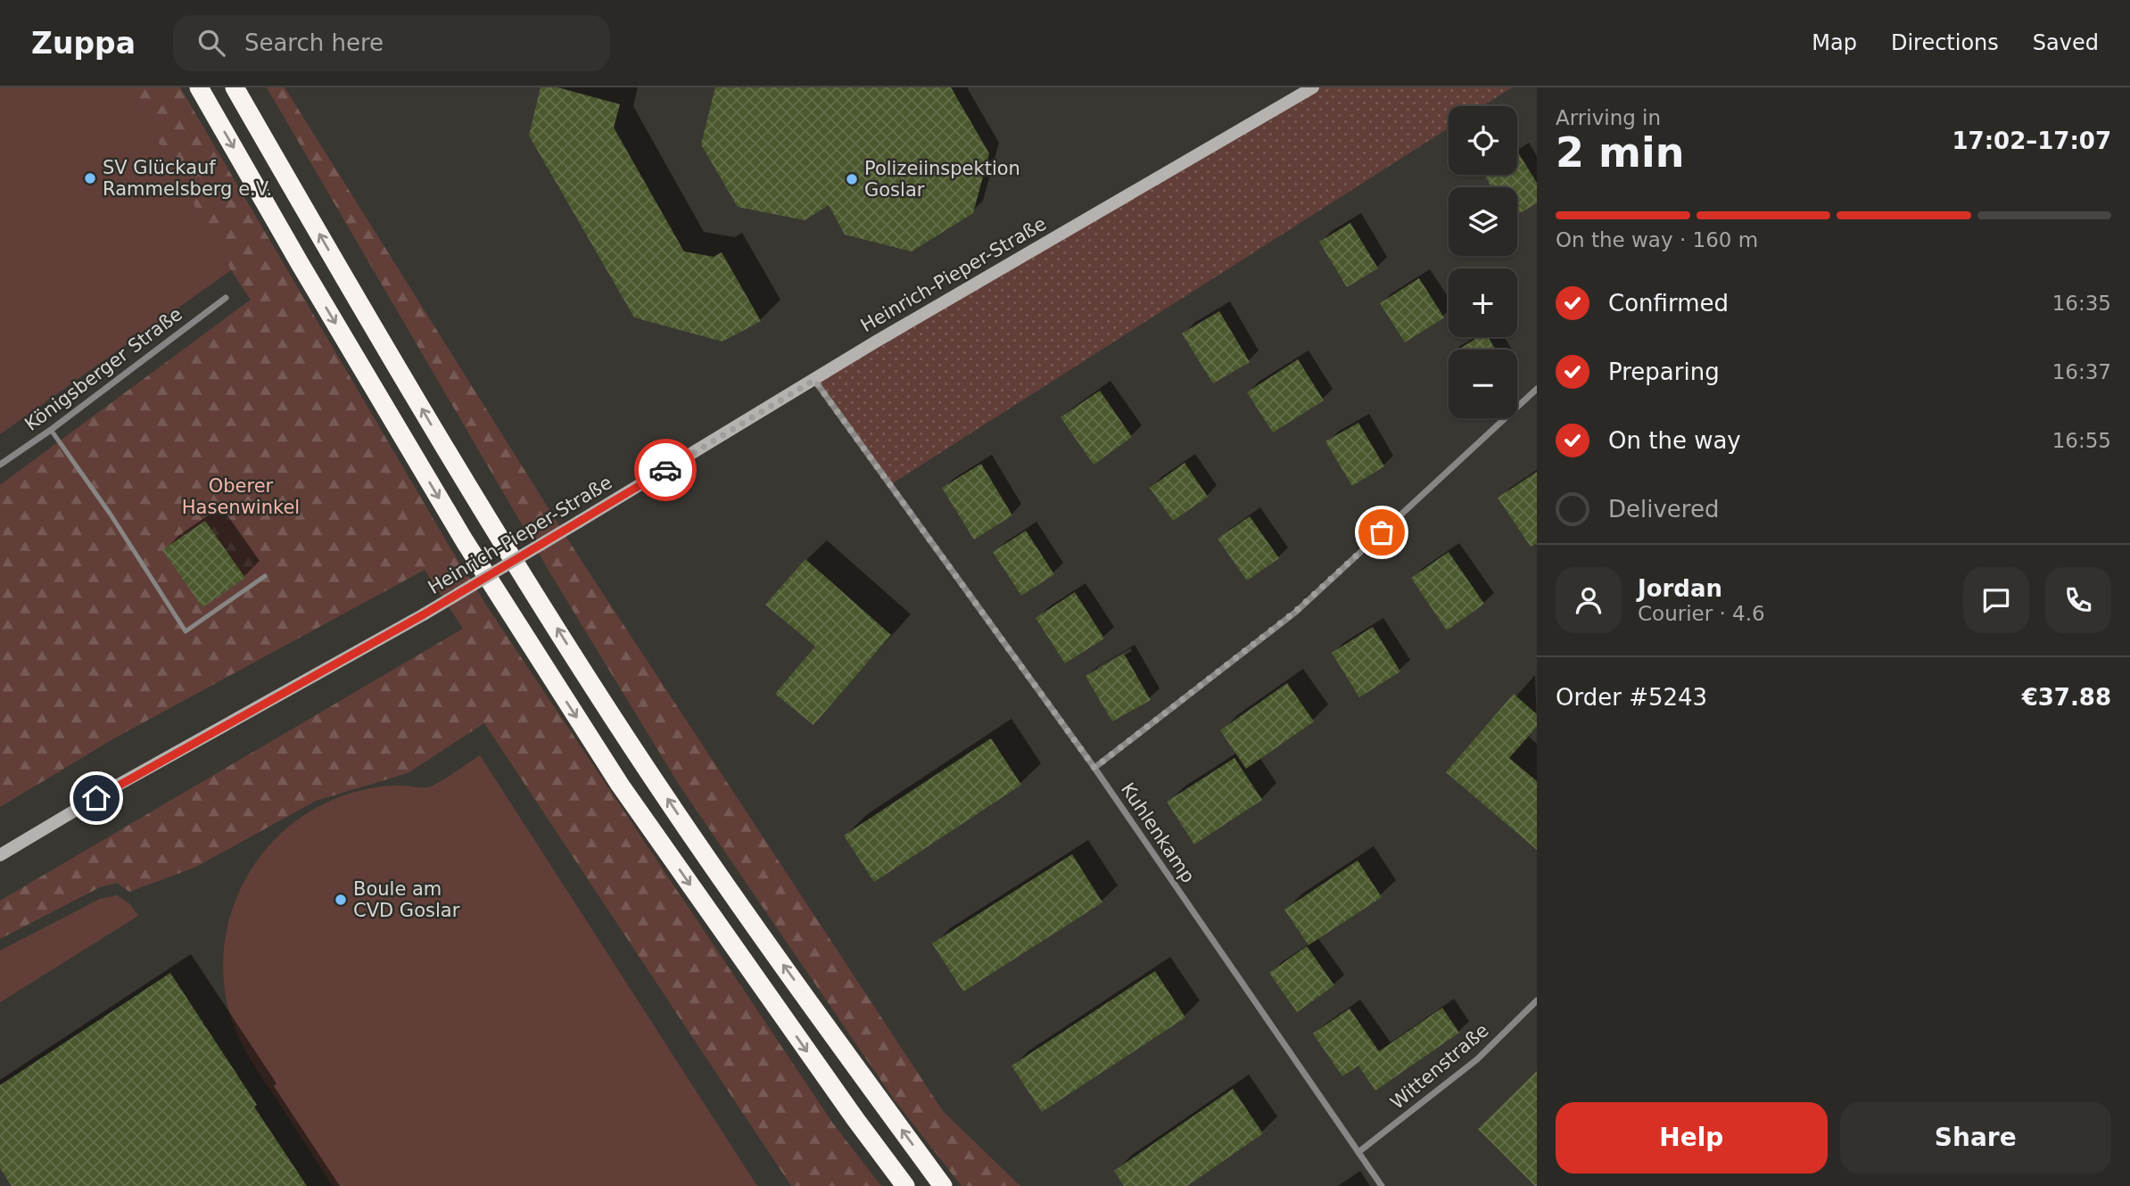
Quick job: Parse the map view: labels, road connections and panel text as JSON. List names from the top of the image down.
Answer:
{
  "streets": {
    "street": [
      "Heinrich-Pieper-Straße",
      "Königsberger Straße",
      "Kuhlenkamp",
      "Wittenstraße"
    ]
  },
  "crossings": [
    ["Heinrich-Pieper-Straße", "Kuhlenkamp"],
    ["Kuhlenkamp", "Wittenstraße"]
  ],
  "parks": ["Oberer Hasenwinkel"],
  "places": ["SV Glückauf Rammelsberg e.V.", "Polizeiinspektion Goslar", "Boule am CVD Goslar"],
  "page": {
    "header": "Zuppa",
    "search": "Search here",
    "nav": ["Map", "Directions", "Saved"],
    "heading": ["2 min", "Arriving in", "17:02–17:07"],
    "panel": [
      "Jordan",
      "Courier · 4.6",
      "Order #5243",
      "€37.88"
    ],
    "map_buttons": ["+", "−"],
    "bar": "On the way · 160 m",
    "list": [
      ["Confirmed", "16:35"],
      ["Preparing", "16:37"],
      ["On the way", "16:55"],
      "Delivered"
    ],
    "buttons": ["Help", "Share"]
  }
}
